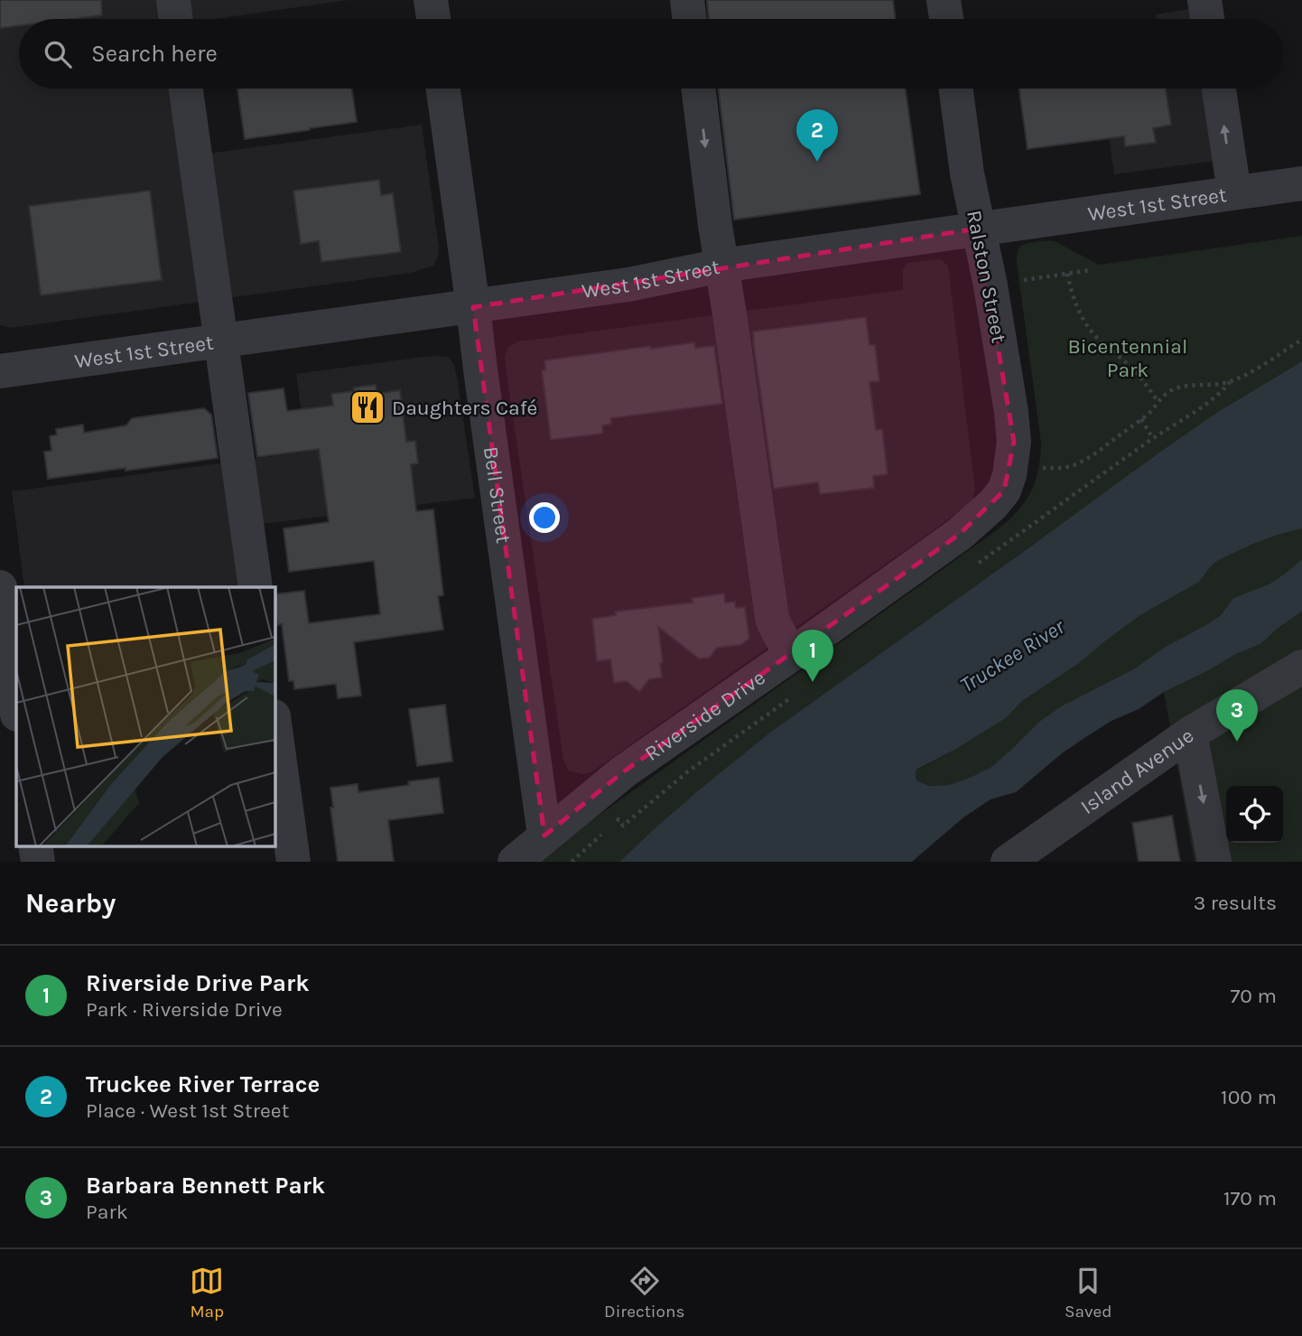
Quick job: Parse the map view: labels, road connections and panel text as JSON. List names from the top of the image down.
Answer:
{
  "streets": {
    "street": [
      "West 1st Street",
      "Ralston Street",
      "Bell Street",
      "Riverside Drive",
      "Island Avenue"
    ]
  },
  "crossings": [
    ["West 1st Street", "Ralston Street"],
    ["West 1st Street", "Bell Street"],
    ["Ralston Street", "Riverside Drive"],
    ["Bell Street", "Riverside Drive"]
  ],
  "water": ["Truckee River"],
  "parks": ["Bicentennial Park"],
  "places": {
    "restaurant": ["Daughters Café"]
  },
  "page": {
    "search": "Search here",
    "pins": ["2", "1", "3"],
    "heading": ["Nearby", "3 results"],
    "list": [
      {
        "mark": "1",
        "name": "Riverside Drive Park",
        "note": "Park · Riverside Drive",
        "value": "70 m"
      },
      {
        "mark": "2",
        "name": "Truckee River Terrace",
        "note": "Place · West 1st Street",
        "value": "100 m"
      },
      {
        "mark": "3",
        "name": "Barbara Bennett Park",
        "note": "Park",
        "value": "170 m"
      }
    ],
    "nav": ["Map", "Directions", "Saved"]
  }
}
